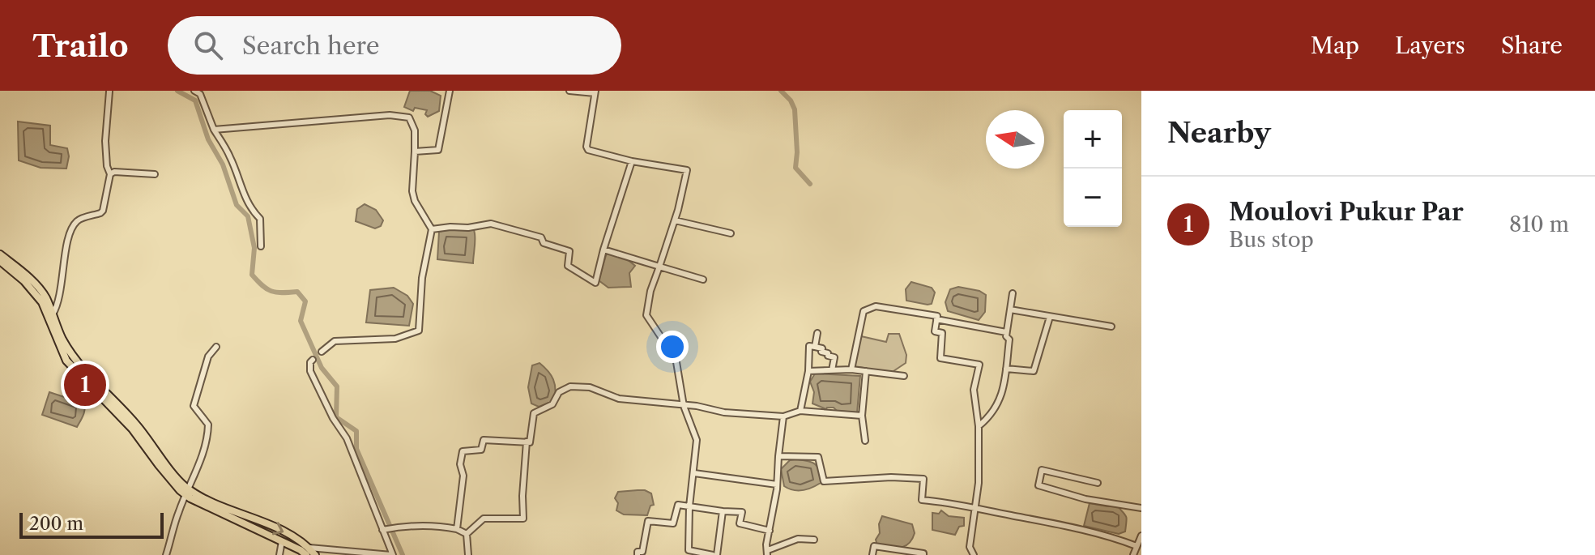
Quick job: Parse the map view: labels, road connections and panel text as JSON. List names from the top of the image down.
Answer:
{
  "scale_bar": "200 m",
  "north": "left",
  "page": {
    "header": "Trailo",
    "search": "Search here",
    "nav": ["Map", "Layers", "Share"],
    "heading": "Nearby",
    "map_buttons": ["+", "−"],
    "list": [
      {
        "mark": "1",
        "name": "Moulovi Pukur Par",
        "note": "Bus stop",
        "value": "810 m"
      }
    ],
    "pins": "1",
    "scale": "200 m"
  }
}
